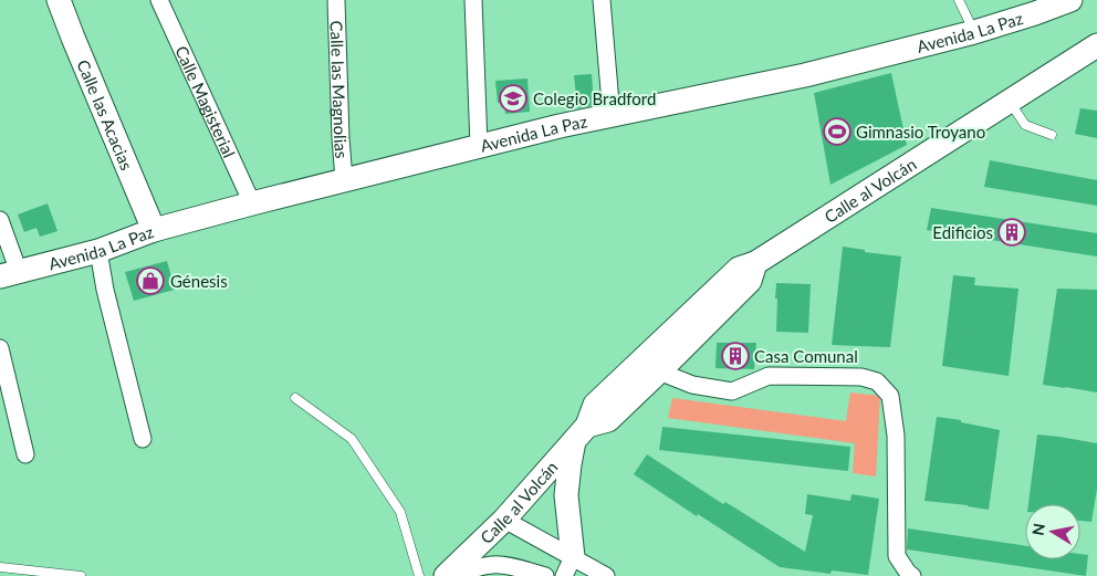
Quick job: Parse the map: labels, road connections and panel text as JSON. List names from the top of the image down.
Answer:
{
  "streets": {
    "street": [
      "Avenida La Paz",
      "Calle las Magnolias",
      "Calle Magisterial",
      "Calle las Acacias",
      "Calle al Volcán"
    ]
  },
  "crossings": [
    ["Avenida La Paz", "Calle las Magnolias"],
    ["Avenida La Paz", "Calle Magisterial"],
    ["Avenida La Paz", "Calle las Acacias"]
  ],
  "places": {
    "school or university": ["Colegio Bradford"],
    "sports": ["Gimnasio Troyano"],
    "building": ["Edificios", "Casa Comunal"],
    "shop": ["Génesis"]
  },
  "north": "left"
}
